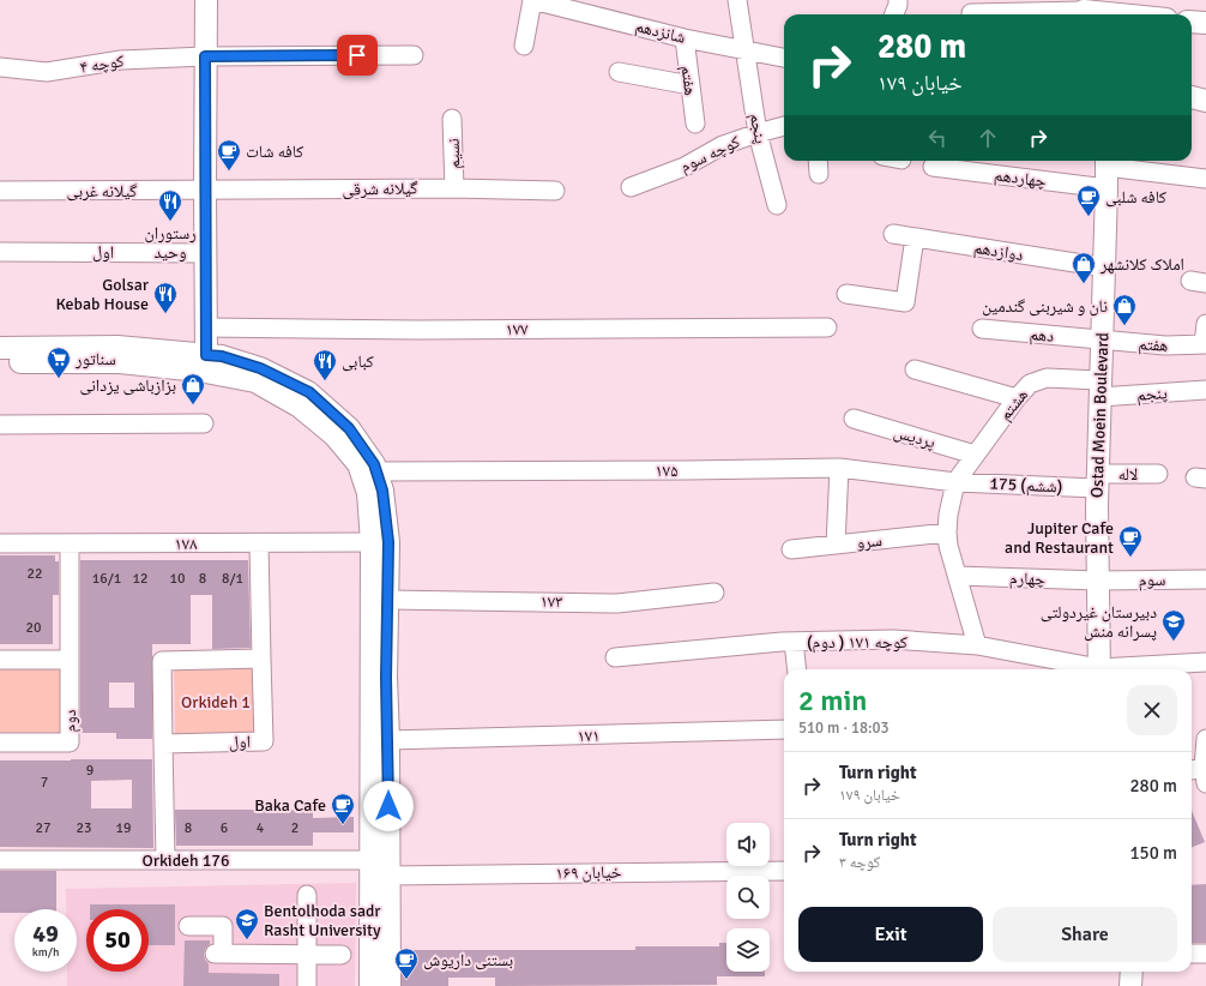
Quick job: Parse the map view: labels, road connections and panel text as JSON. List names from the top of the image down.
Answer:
{
  "streets": {
    "main road": ["Ostad Moein Boulevard"],
    "street": [
      "شانزدهم",
      "کوچه ۴",
      "هفتم",
      "پنجم",
      "نسیم",
      "کوچه سوم",
      "چهاردهم",
      "گیلانه شرقی",
      "گیلانه غربی",
      "دوازدهم",
      "اول",
      "۱۷۷",
      "دهم",
      "هشتم",
      "پردیس",
      "۱۷۵",
      "لاله",
      "175 (ششم)",
      "سرو",
      "۱۷۸",
      "چهارم",
      "سوم",
      "۱۷۳",
      "کوچه ۱۷۱ ( دوم)",
      "دوم",
      "۱۷۱",
      "Orkideh 176",
      "خیابان ۱۶۹"
    ]
  },
  "crossings": [
    ["شانزدهم", "هفتم"],
    ["شانزدهم", "پنجم"],
    ["هفتم", "دهم"],
    ["هفتم", "Ostad Moein Boulevard"],
    ["پنجم", "کوچه سوم"],
    ["پنجم", "هشتم"],
    ["پنجم", "Ostad Moein Boulevard"],
    ["نسیم", "گیلانه شرقی"],
    ["چهاردهم", "Ostad Moein Boulevard"],
    ["گیلانه شرقی", "گیلانه غربی"],
    ["دوازدهم", "Ostad Moein Boulevard"],
    ["اول", "۱۷۸"],
    ["دهم", "Ostad Moein Boulevard"],
    ["هشتم", "Ostad Moein Boulevard"],
    ["هشتم", "پردیس"],
    ["هشتم", "۱۷۵"],
    ["هشتم", "175 (ششم)"],
    ["Ostad Moein Boulevard", "لاله"],
    ["Ostad Moein Boulevard", "175 (ششم)"],
    ["Ostad Moein Boulevard", "چهارم"],
    ["Ostad Moein Boulevard", "سوم"],
    ["۱۷۵", "175 (ششم)"],
    ["لاله", "175 (ششم)"],
    ["۱۷۸", "دوم"],
    ["چهارم", "سوم"]
  ],
  "parks": ["Orkideh 1"],
  "places": {
    "cafe": [
      "کافه شات",
      "کافه شلبی",
      "Jupiter Cafe and Restaurant",
      "Baka Cafe",
      "بستنی داریوش"
    ],
    "restaurant": ["رستوران وحید", "Golsar Kebab House", "کبابی"],
    "shop": ["املاک کلانشهر", "نان و شیربنی گندمین", "بزازباشی یزدانی"],
    "supermarket": ["سناتور"],
    "school or university": ["دبیرستان غیردولتی پسرانه منش", "Bentolhoda sadr Rasht University"]
  },
  "house_numbers": [
    "22",
    "16/1",
    "12",
    "10",
    "8",
    "8/1",
    "20",
    "9",
    "7",
    "27",
    "23",
    "19",
    "8",
    "6",
    "4",
    "2"
  ],
  "page": {
    "turn": ["280 m", "خیابان ۱۷۹"],
    "heading": ["2 min", "510 m · 18:03"],
    "list": [
      {
        "name": "Turn right",
        "note": "خیابان ۱۷۹",
        "value": "280 m"
      },
      {
        "name": "Turn right",
        "note": "کوچه ۳",
        "value": "150 m"
      }
    ],
    "buttons": ["Exit", "Share"],
    "speed": "49 km/h",
    "limit": "50"
  }
}
